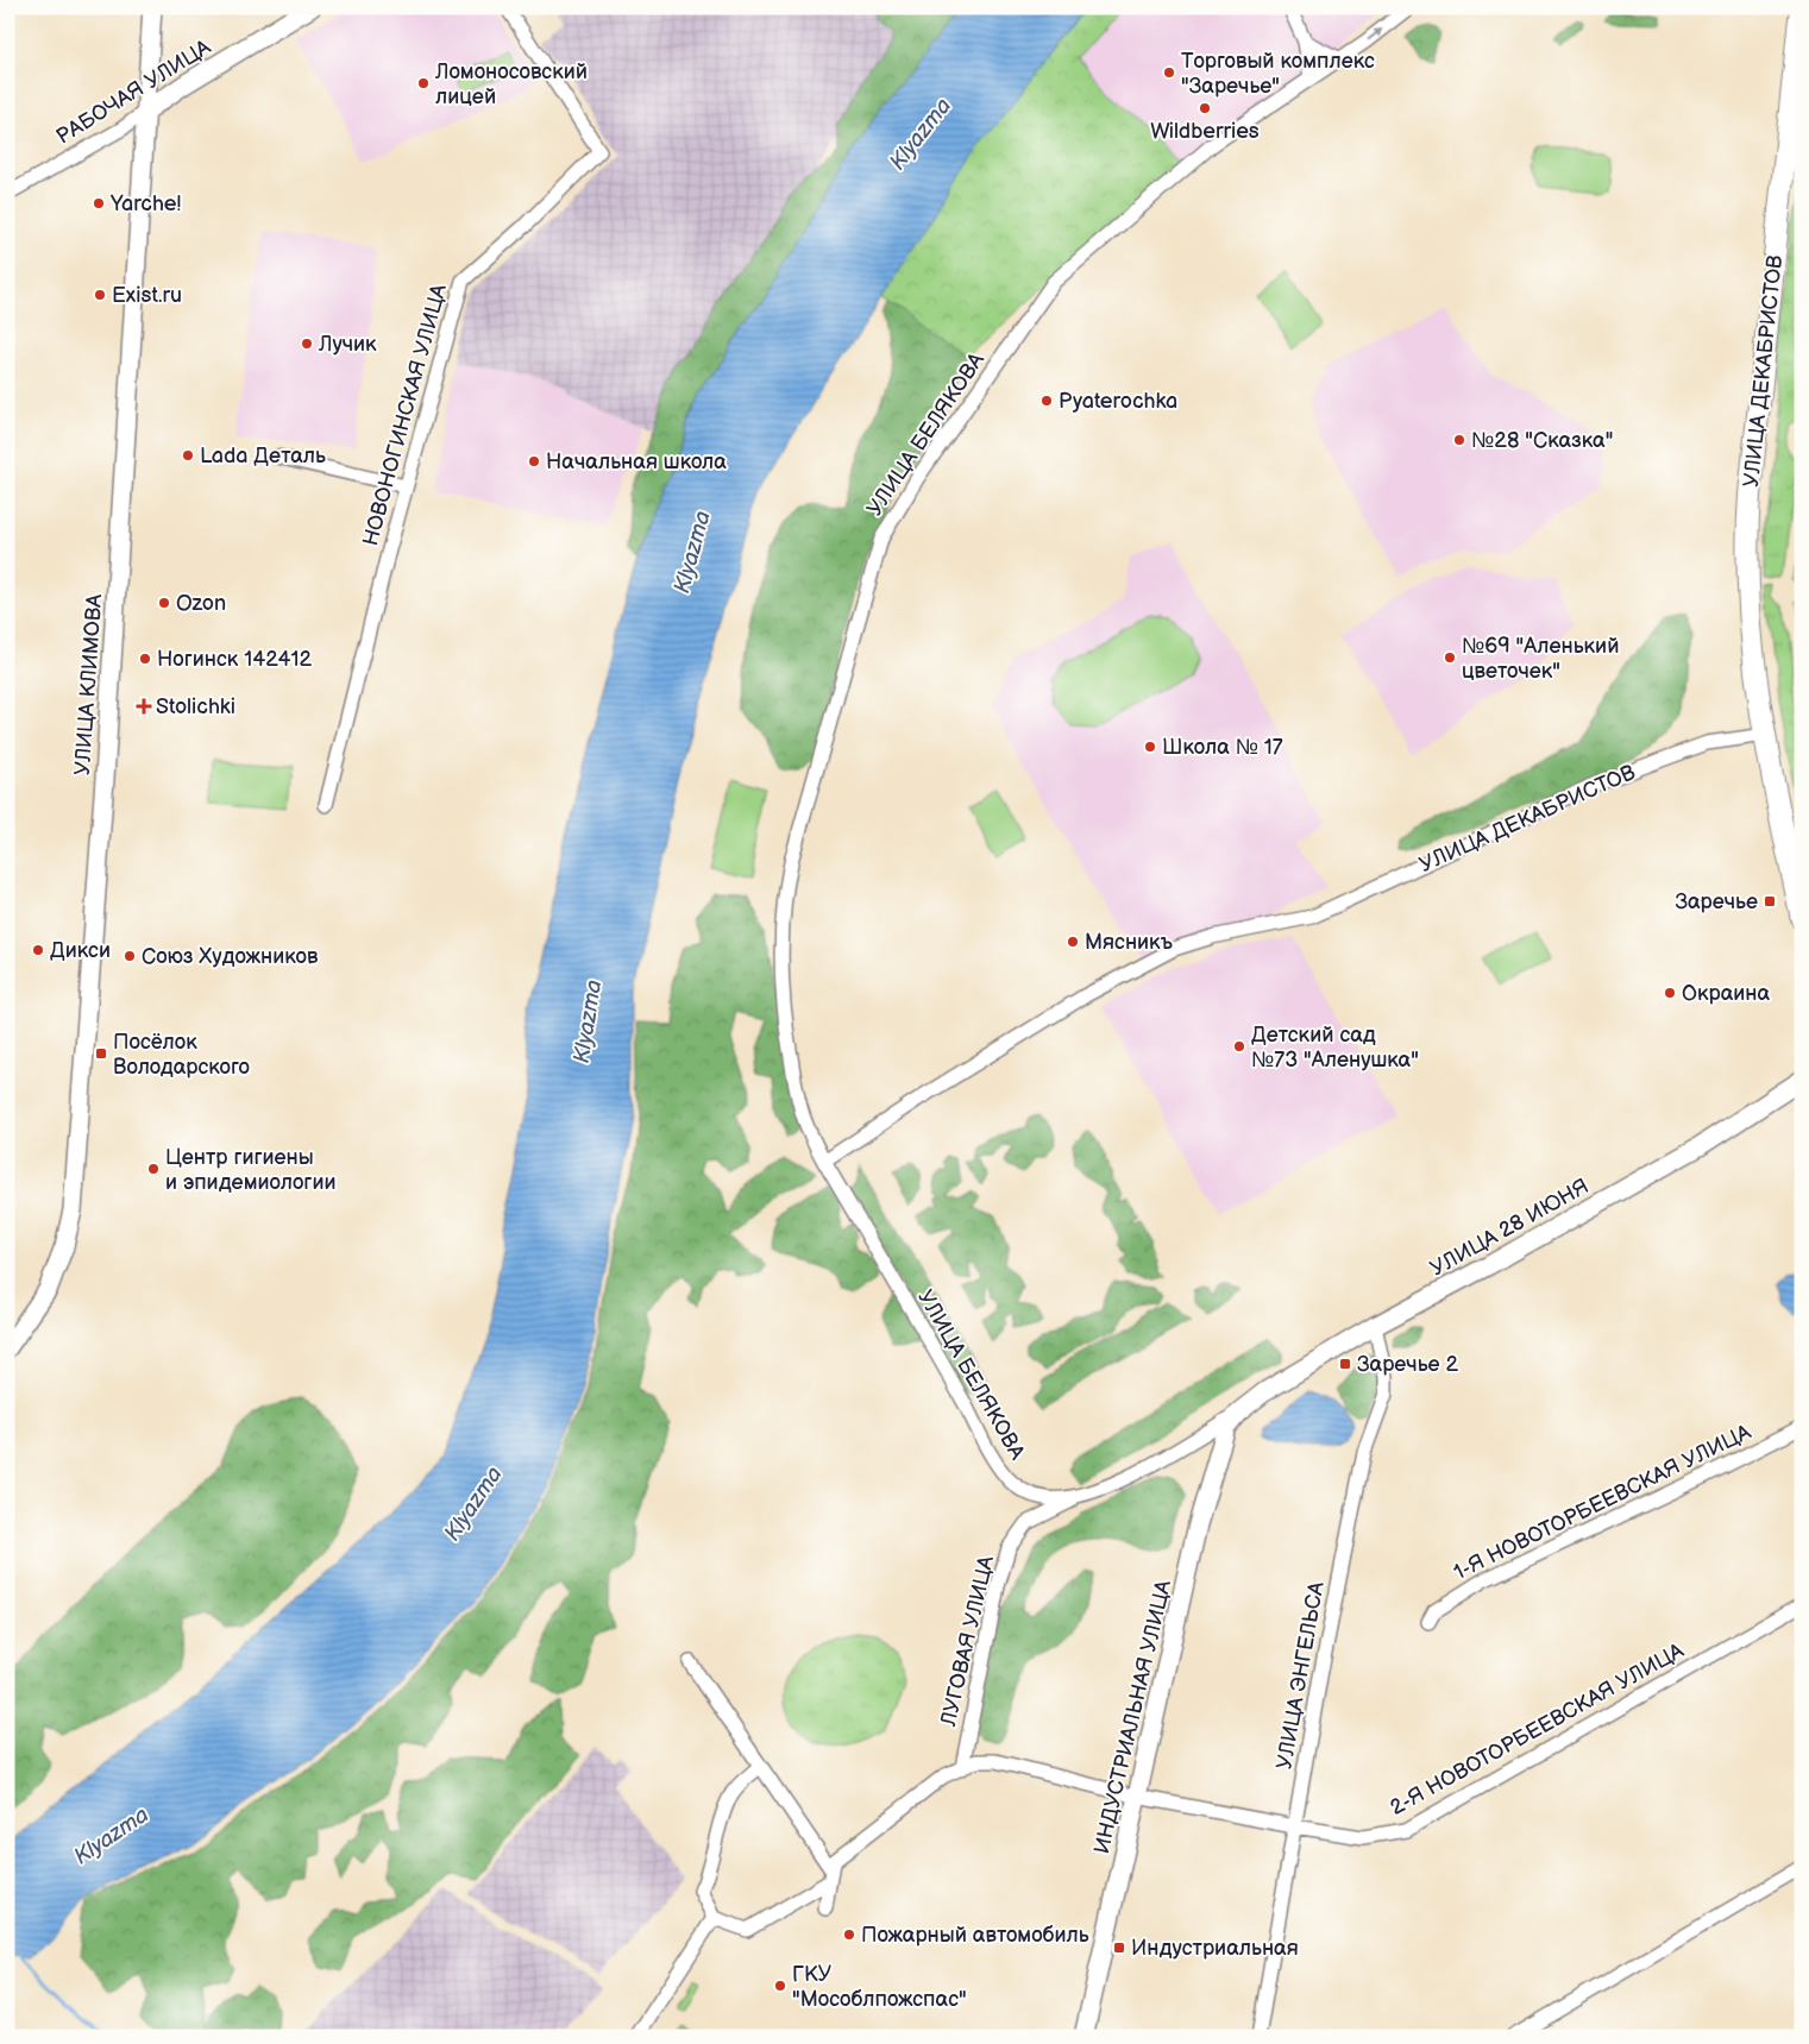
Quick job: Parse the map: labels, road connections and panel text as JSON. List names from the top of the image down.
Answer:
{
  "streets": {
    "main road": [
      "РАБОЧАЯ УЛИЦА",
      "УЛИЦА ДЕКАБРИСТОВ",
      "УЛИЦА КЛИМОВА",
      "УЛИЦА 28 ИЮНЯ",
      "ИНДУСТРИАЛЬНАЯ УЛИЦА"
    ],
    "street": [
      "НОВОНОГИНСКАЯ УЛИЦА",
      "УЛИЦА БЕЛЯКОВА",
      "1-Я НОВОТОРБЕЕВСКАЯ УЛИЦА",
      "ЛУГОВАЯ УЛИЦА",
      "УЛИЦА ЭНГЕЛЬСА",
      "2-Я НОВОТОРБЕЕВСКАЯ УЛИЦА"
    ]
  },
  "crossings": [
    ["РАБОЧАЯ УЛИЦА", "УЛИЦА КЛИМОВА"],
    ["УЛИЦА ДЕКАБРИСТОВ", "УЛИЦА БЕЛЯКОВА"],
    ["УЛИЦА БЕЛЯКОВА", "УЛИЦА 28 ИЮНЯ"],
    ["УЛИЦА БЕЛЯКОВА", "ЛУГОВАЯ УЛИЦА"],
    ["УЛИЦА БЕЛЯКОВА", "ИНДУСТРИАЛЬНАЯ УЛИЦА"],
    ["УЛИЦА 28 ИЮНЯ", "УЛИЦА ЭНГЕЛЬСА"],
    ["УЛИЦА 28 ИЮНЯ", "ИНДУСТРИАЛЬНАЯ УЛИЦА"],
    ["УЛИЦА ЭНГЕЛЬСА", "2-Я НОВОТОРБЕЕВСКАЯ УЛИЦА"],
    ["ИНДУСТРИАЛЬНАЯ УЛИЦА", "2-Я НОВОТОРБЕЕВСКАЯ УЛИЦА"]
  ],
  "water": ["Klyazma"],
  "places": {
    "other": [
      "Торговый комплекс \"Заречье\"",
      "Ломоносовский лицей",
      "Wildberries",
      "Yarche!",
      "Exist.ru",
      "Лучик",
      "Pyaterochka",
      "№28 \"Сказка\"",
      "Lada Деталь",
      "Начальная школа",
      "Ozon",
      "№69 \"Аленький цветочек\"",
      "Ногинск 142412",
      "Школа № 17",
      "Мясникъ",
      "Дикси",
      "Союз Художников",
      "Окраина",
      "Детский сад №73 \"Аленушка\"",
      "Центр гигиены и эпидемиологии",
      "Пожарный автомобиль",
      "ГКУ \"Мособлпожспас\""
    ],
    "health": ["Stolichki"],
    "transit": [
      "Заречье",
      "Посёлок Володарского",
      "Заречье 2",
      "Индустриальная"
    ]
  }
}
